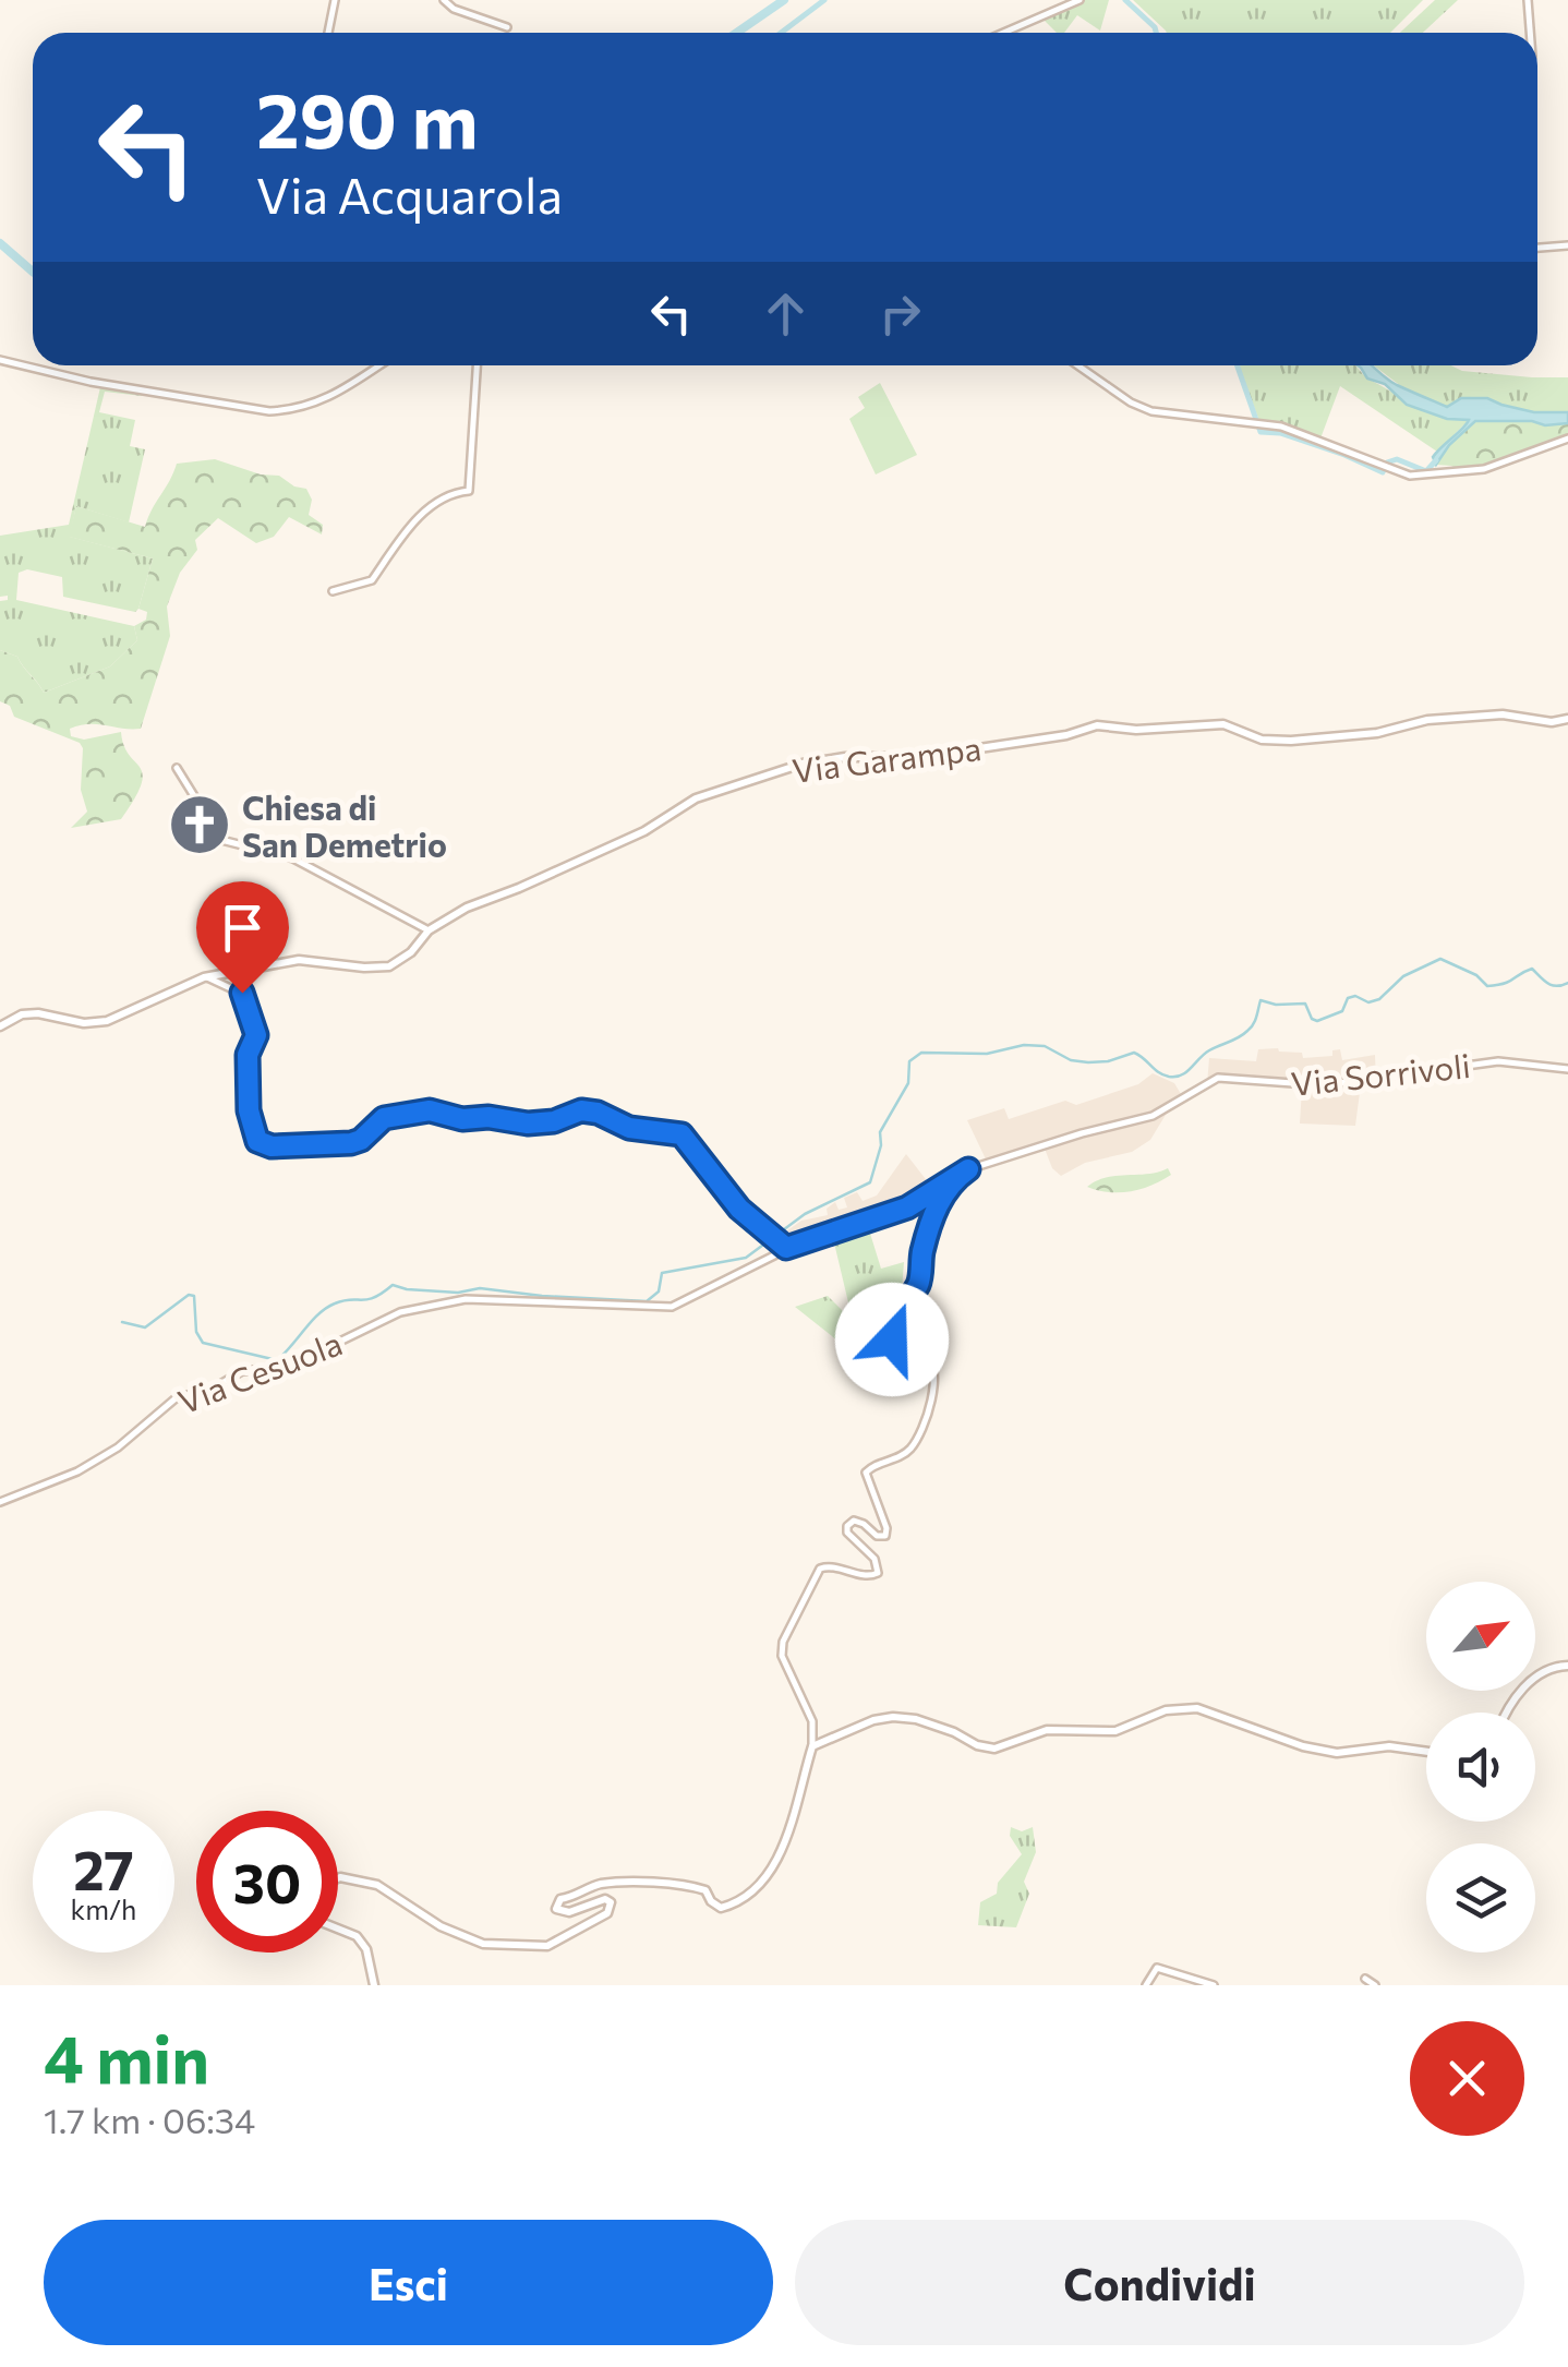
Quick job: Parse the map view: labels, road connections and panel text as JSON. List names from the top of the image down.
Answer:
{
  "streets": {
    "street": ["Via Garampa", "Via Sorrivoli", "Via Cesuola"]
  },
  "crossings": [
    ["Via Sorrivoli", "Via Cesuola"]
  ],
  "places": {
    "church": ["Chiesa di San Demetrio"]
  },
  "north": "top right",
  "page": {
    "turn": ["290 m", "Via Acquarola"],
    "speed": "27 km/h",
    "limit": "30",
    "heading": ["4 min", "1.7 km · 06:34"],
    "buttons": ["Esci", "Condividi"]
  }
}
